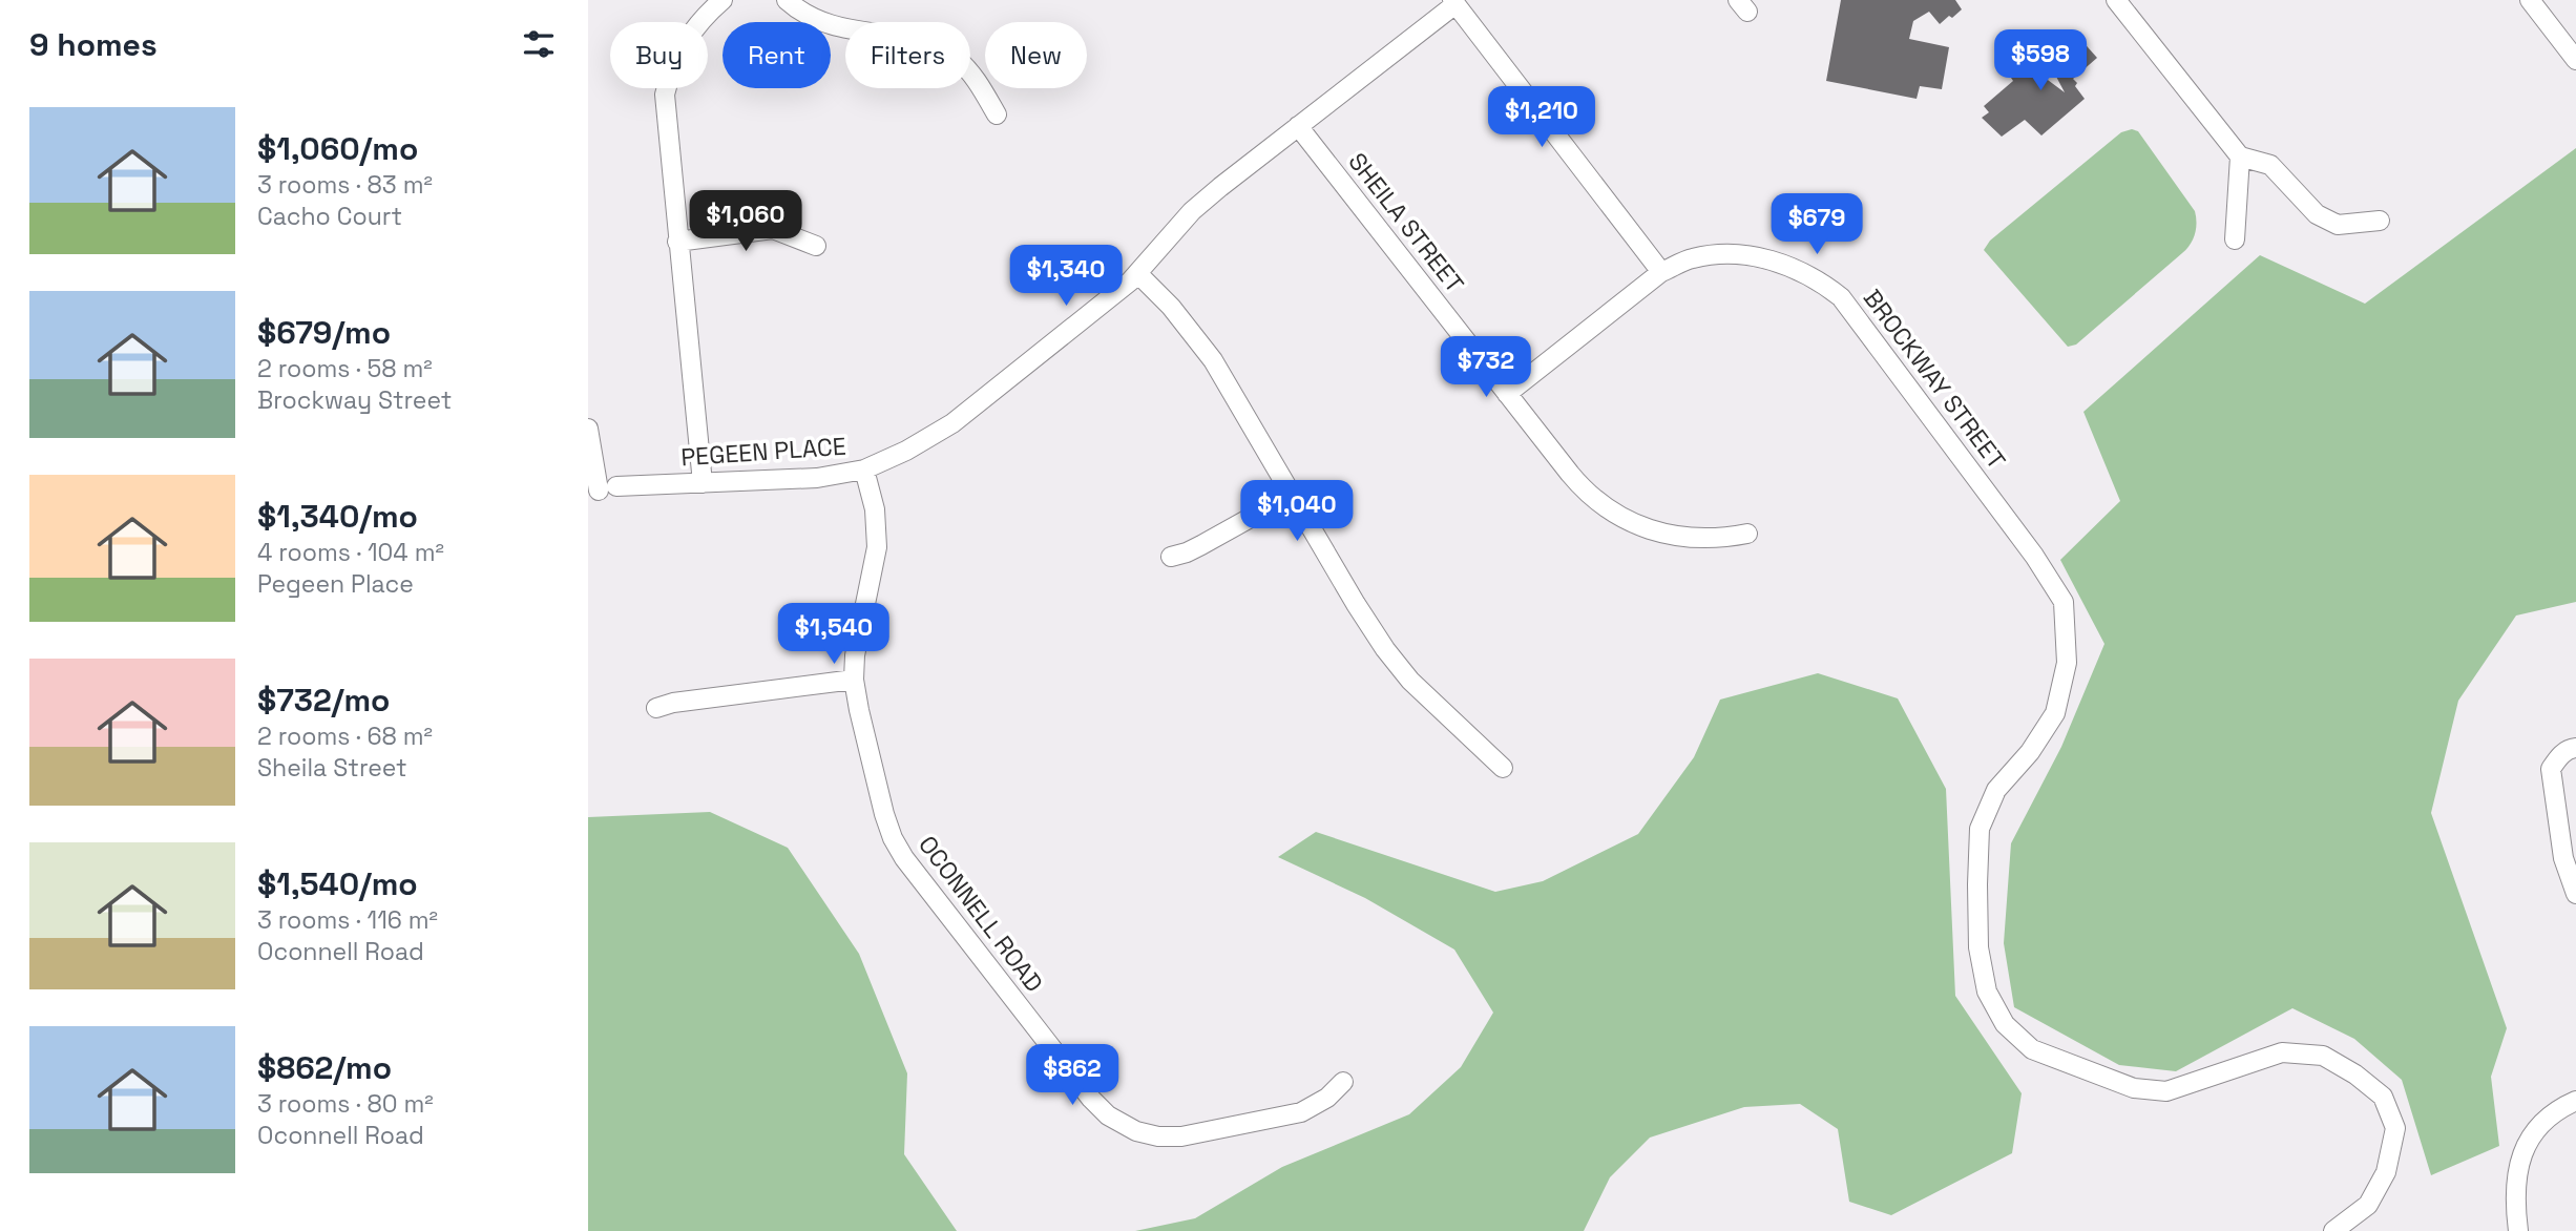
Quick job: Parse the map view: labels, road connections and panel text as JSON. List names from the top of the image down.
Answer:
{
  "streets": {
    "street": [
      "SHEILA STREET",
      "BROCKWAY STREET",
      "PEGEEN PLACE",
      "OCONNELL ROAD"
    ]
  },
  "crossings": [
    ["SHEILA STREET", "BROCKWAY STREET"],
    ["SHEILA STREET", "PEGEEN PLACE"],
    ["PEGEEN PLACE", "OCONNELL ROAD"]
  ],
  "page": {
    "heading": "9 homes",
    "chip": [
      "Buy",
      "Rent",
      "Filters",
      "New"
    ],
    "price": [
      "$598",
      "$1,210",
      "$1,060",
      "$679",
      "$1,340",
      "$732",
      "$1,040",
      "$1,540",
      "$862"
    ],
    "list": [
      {
        "name": "$1,060/mo",
        "note": "3 rooms · 83 m² · Cacho Court"
      },
      {
        "name": "$679/mo",
        "note": "2 rooms · 58 m² · Brockway Street"
      },
      {
        "name": "$1,340/mo",
        "note": "4 rooms · 104 m² · Pegeen Place"
      },
      {
        "name": "$732/mo",
        "note": "2 rooms · 68 m² · Sheila Street"
      },
      {
        "name": "$1,540/mo",
        "note": "3 rooms · 116 m² · Oconnell Road"
      },
      {
        "name": "$862/mo",
        "note": "3 rooms · 80 m² · Oconnell Road"
      }
    ]
  }
}
